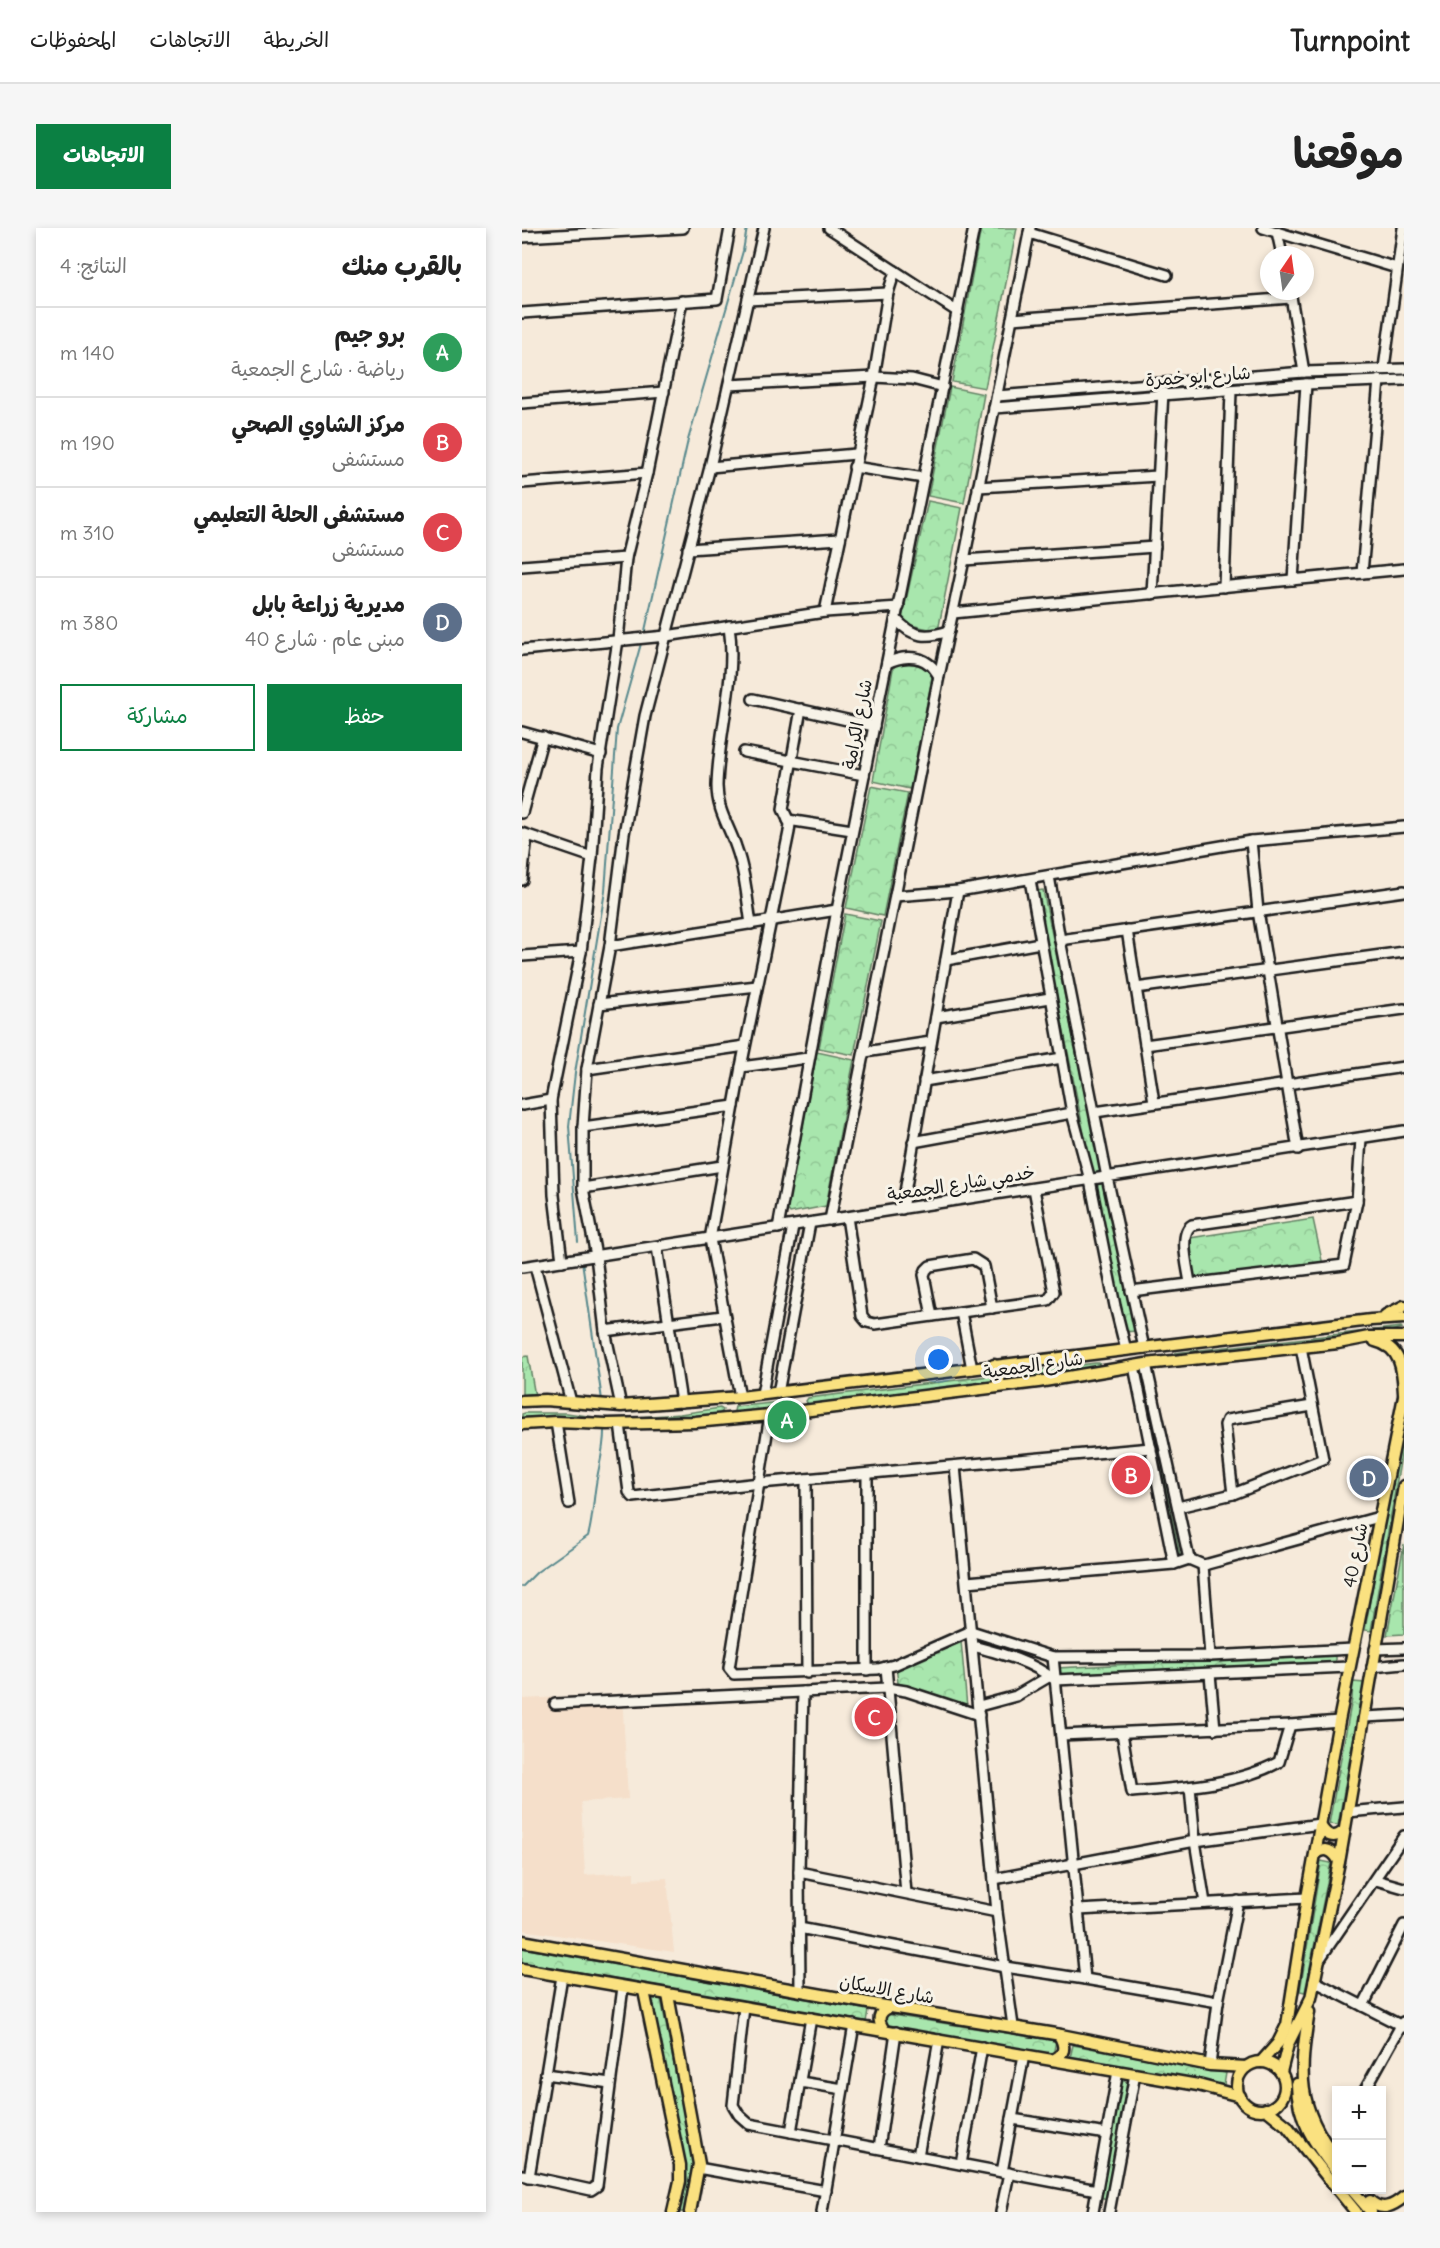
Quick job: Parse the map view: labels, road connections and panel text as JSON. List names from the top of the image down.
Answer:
{
  "streets": {
    "main road": ["شارع الجمعية", "شارع 40", "شارع الاسكان"],
    "street": ["شارع ابو خمرة", "شارع الكرامة", "خدمي شارع الجمعية"]
  },
  "crossings": [
    ["شارع الكرامة", "خدمي شارع الجمعية"],
    ["شارع الجمعية", "شارع 40"],
    ["شارع 40", "شارع الاسكان"]
  ],
  "north": "top",
  "page": {
    "header": "Turnpoint",
    "nav": ["الخريطة", "الاتجاهات", "المحفوظات"],
    "title": "موقعنا",
    "buttons": [
      "الاتجاهات",
      ["حفظ", "مشاركة"]
    ],
    "heading": ["بالقرب منك", "النتائج: 4"],
    "list": [
      {
        "mark": "A",
        "name": "برو جيم",
        "note": "رياضة · شارع الجمعية",
        "value": "140 m"
      },
      {
        "mark": "B",
        "name": "مركز الشاوي الصحي",
        "note": "مستشفى",
        "value": "190 m"
      },
      {
        "mark": "C",
        "name": "مستشفى الحلة التعليمي",
        "note": "مستشفى",
        "value": "310 m"
      },
      {
        "mark": "D",
        "name": "مديرية زراعة بابل",
        "note": "مبنى عام · شارع 40",
        "value": "380 m"
      }
    ],
    "pins": [
      "A",
      "B",
      "D",
      "C"
    ],
    "map_buttons": ["+", "−"]
  }
}
